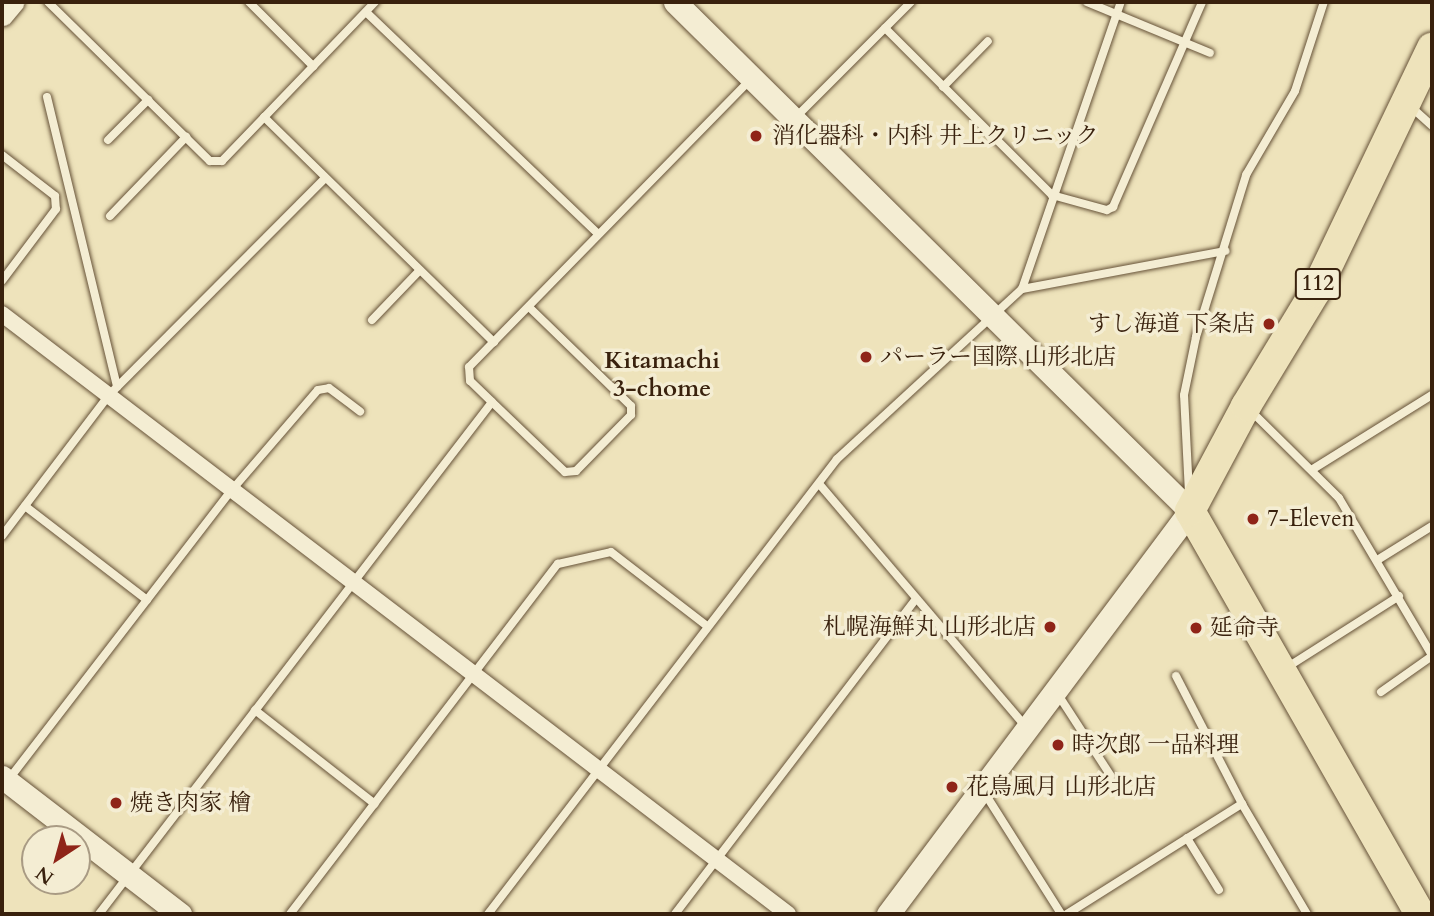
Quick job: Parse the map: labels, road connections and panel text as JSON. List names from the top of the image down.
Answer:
{
  "streets": {
    "highway": ["112"]
  },
  "districts": ["Kitamachi 3-chome"],
  "places": [
    "消化器科・内科 井上クリニック",
    "すし海道 下条店",
    "パーラー国際 山形北店",
    "7-Eleven",
    "札幌海鮮丸 山形北店",
    "延命寺",
    "時次郎 一品料理",
    "花鳥風月 山形北店",
    "焼き肉家 檜"
  ],
  "north": "bottom left"
}
